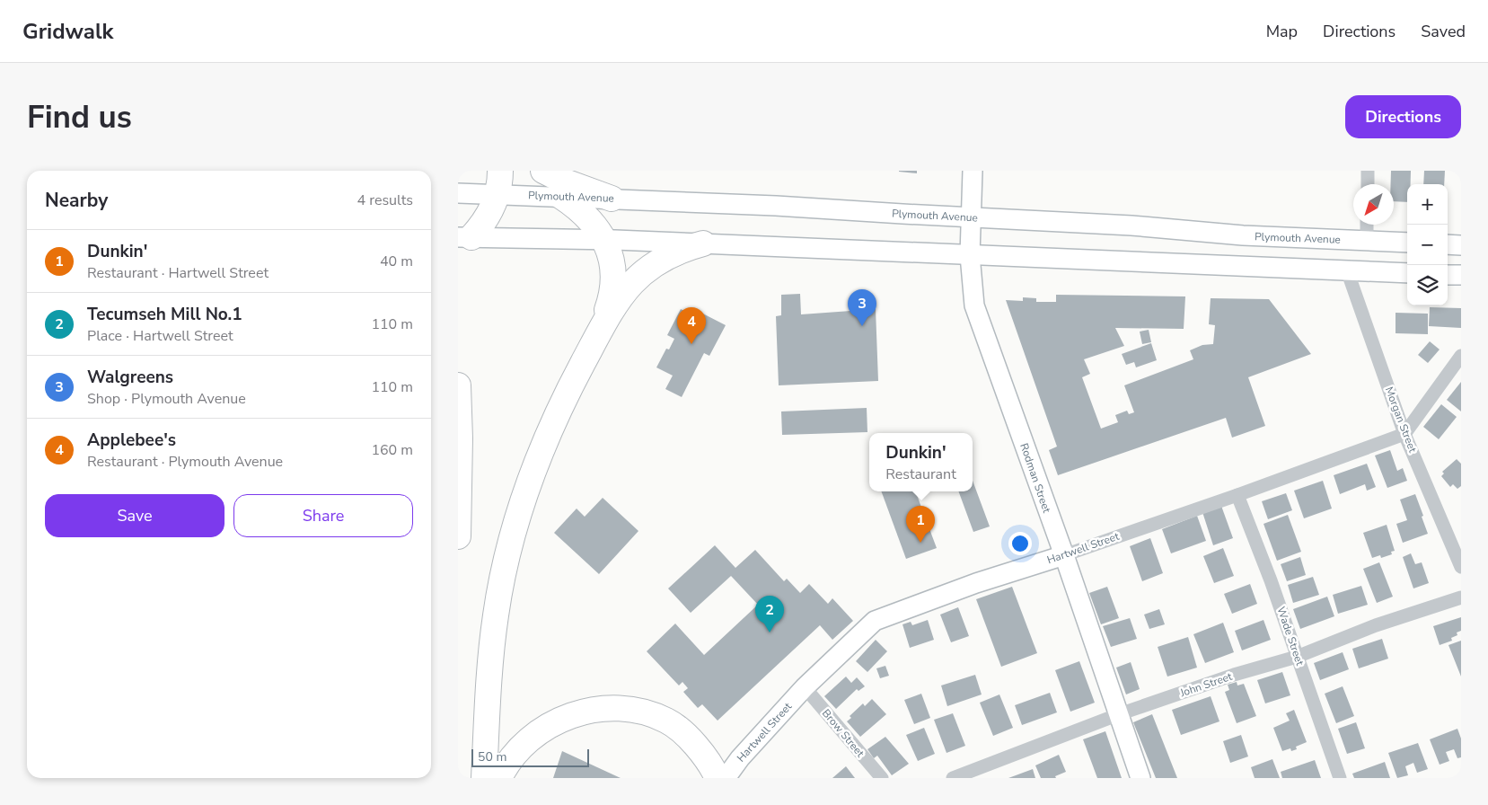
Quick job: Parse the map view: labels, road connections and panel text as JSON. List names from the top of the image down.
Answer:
{
  "streets": {
    "main road": ["Plymouth Avenue", "Rodman Street", "Hartwell Street"],
    "street": [
      "Morgan Street",
      "Wade Street",
      "John Street",
      "Brow Street"
    ]
  },
  "crossings": [
    ["Plymouth Avenue", "Rodman Street"],
    ["Morgan Street", "Hartwell Street"],
    ["Rodman Street", "Hartwell Street"],
    ["Rodman Street", "John Street"],
    ["Hartwell Street", "Wade Street"],
    ["Hartwell Street", "Brow Street"],
    ["Wade Street", "John Street"]
  ],
  "scale_bar": "50 m",
  "north": "bottom left",
  "page": {
    "header": "Gridwalk",
    "nav": ["Map", "Directions", "Saved"],
    "buttons": [
      "Directions",
      ["Save", "Share"]
    ],
    "title": "Find us",
    "heading": ["Nearby", "4 results"],
    "map_buttons": ["+", "−"],
    "list": [
      {
        "mark": "1",
        "name": "Dunkin'",
        "note": "Restaurant · Hartwell Street",
        "value": "40 m"
      },
      {
        "mark": "2",
        "name": "Tecumseh Mill No.1",
        "note": "Place · Hartwell Street",
        "value": "110 m"
      },
      {
        "mark": "3",
        "name": "Walgreens",
        "note": "Shop · Plymouth Avenue",
        "value": "110 m"
      },
      {
        "mark": "4",
        "name": "Applebee's",
        "note": "Restaurant · Plymouth Avenue",
        "value": "160 m"
      }
    ],
    "pins": [
      "3",
      "4",
      "1",
      "2"
    ],
    "popup": ["Dunkin'", "Restaurant"],
    "scale": "50 m"
  }
}
